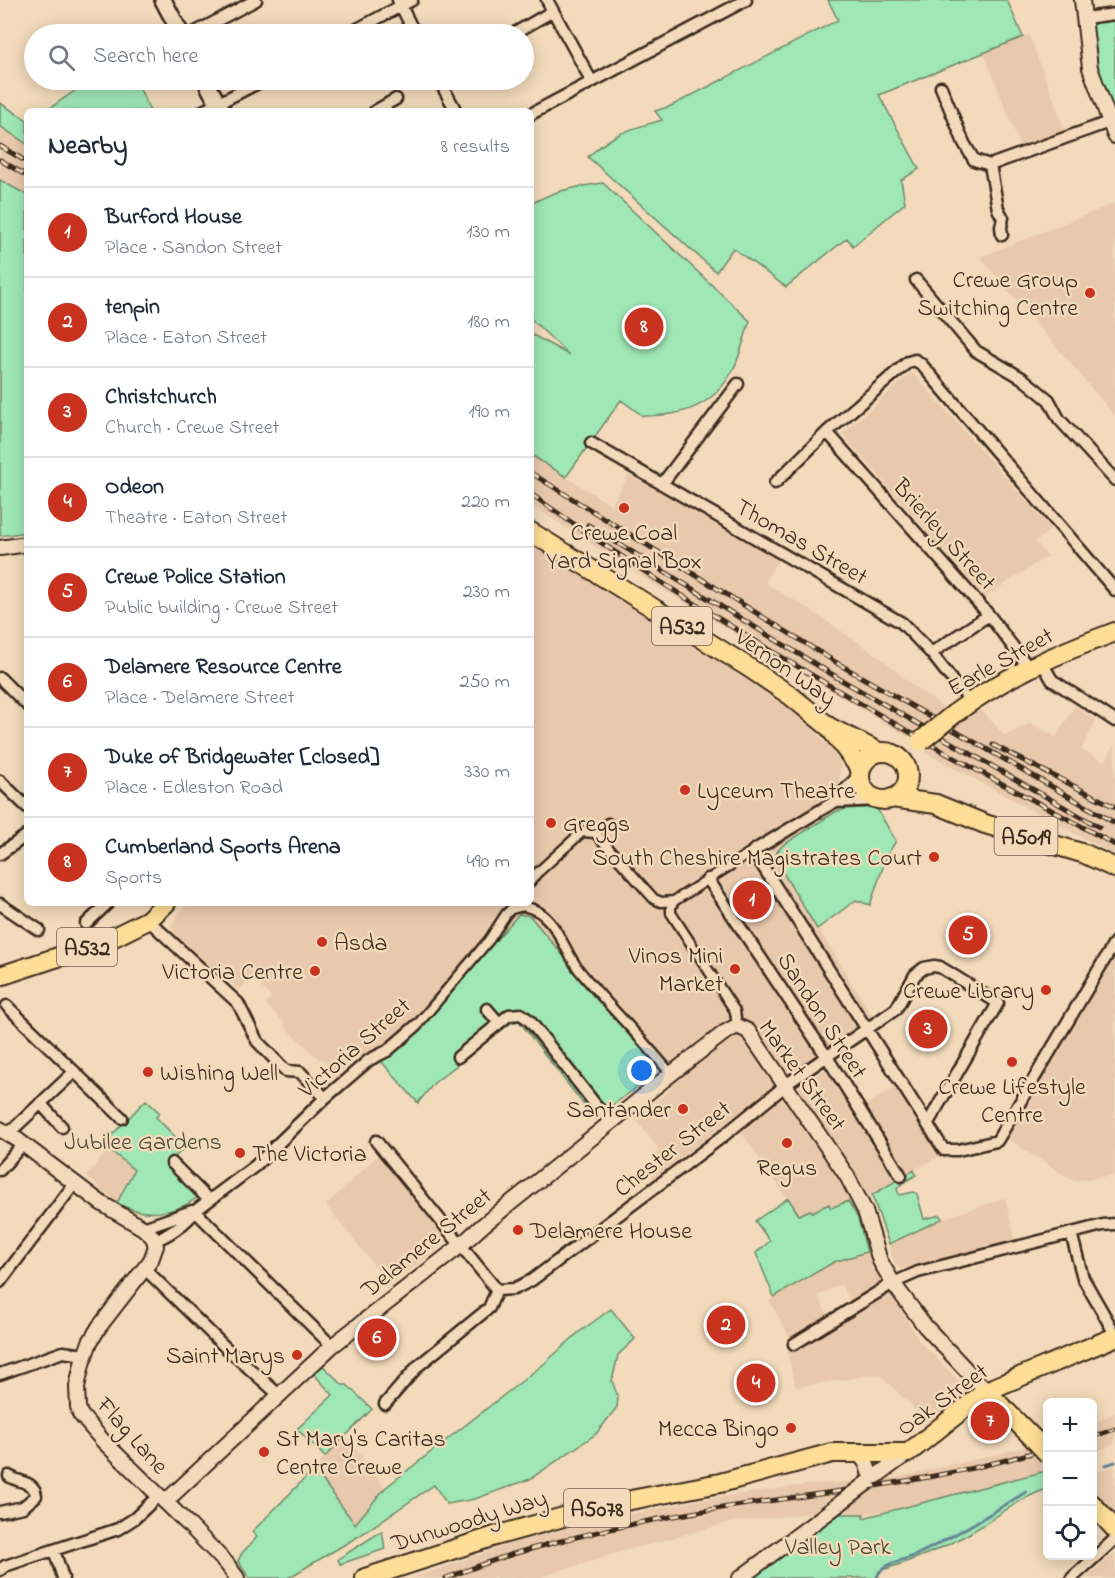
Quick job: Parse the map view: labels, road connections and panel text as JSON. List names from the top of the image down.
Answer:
{
  "streets": {
    "main road": [
      "A532",
      "Earle Street",
      "Vernon Way",
      "A5019",
      "Oak Street",
      "A5078",
      "Dunwoody Way"
    ],
    "street": [
      "Brierley Street",
      "Thomas Street",
      "Sandon Street",
      "Victoria Street",
      "Market Street",
      "Chester Street",
      "Delamere Street",
      "Flag Lane"
    ]
  },
  "crossings": [
    ["Brierley Street", "Earle Street"],
    ["Thomas Street", "Earle Street"],
    ["Earle Street", "Vernon Way"],
    ["Earle Street", "A5019"],
    ["Vernon Way", "A5019"],
    ["Sandon Street", "Chester Street"],
    ["Victoria Street", "Flag Lane"],
    ["Market Street", "Chester Street"],
    ["Market Street", "Delamere Street"],
    ["Market Street", "Oak Street"],
    ["Delamere Street", "Flag Lane"],
    ["Oak Street", "Dunwoody Way"]
  ],
  "parks": ["Jubilee Gardens", "Valley Park"],
  "places": [
    "Crewe Group Switching Centre",
    "Crewe Coal Yard Signal Box",
    "Lyceum Theatre",
    "Greggs",
    "South Cheshire Magistrates Court",
    "Asda",
    "Vinos Mini Market",
    "Victoria Centre",
    "Crewe Library",
    "Crewe Lifestyle Centre",
    "Wishing Well",
    "Santander",
    "Regus",
    "The Victoria",
    "Delamere House",
    "Saint Marys",
    "Mecca Bingo",
    "St Mary's Caritas Centre Crewe"
  ],
  "page": {
    "search": "Search here",
    "heading": ["Nearby", "8 results"],
    "list": [
      {
        "mark": "1",
        "name": "Burford House",
        "note": "Place · Sandon Street",
        "value": "130 m"
      },
      {
        "mark": "2",
        "name": "tenpin",
        "note": "Place · Eaton Street",
        "value": "180 m"
      },
      {
        "mark": "3",
        "name": "Christchurch",
        "note": "Church · Crewe Street",
        "value": "190 m"
      },
      {
        "mark": "4",
        "name": "Odeon",
        "note": "Theatre · Eaton Street",
        "value": "220 m"
      },
      {
        "mark": "5",
        "name": "Crewe Police Station",
        "note": "Public building · Crewe Street",
        "value": "230 m"
      },
      {
        "mark": "6",
        "name": "Delamere Resource Centre",
        "note": "Place · Delamere Street",
        "value": "250 m"
      },
      {
        "mark": "7",
        "name": "Duke of Bridgewater [closed]",
        "note": "Place · Edleston Road",
        "value": "330 m"
      },
      {
        "mark": "8",
        "name": "Cumberland Sports Arena",
        "note": "Sports",
        "value": "490 m"
      }
    ],
    "pins": [
      "8",
      "1",
      "5",
      "3",
      "2",
      "6",
      "4",
      "7"
    ],
    "map_buttons": ["+", "−"]
  }
}
